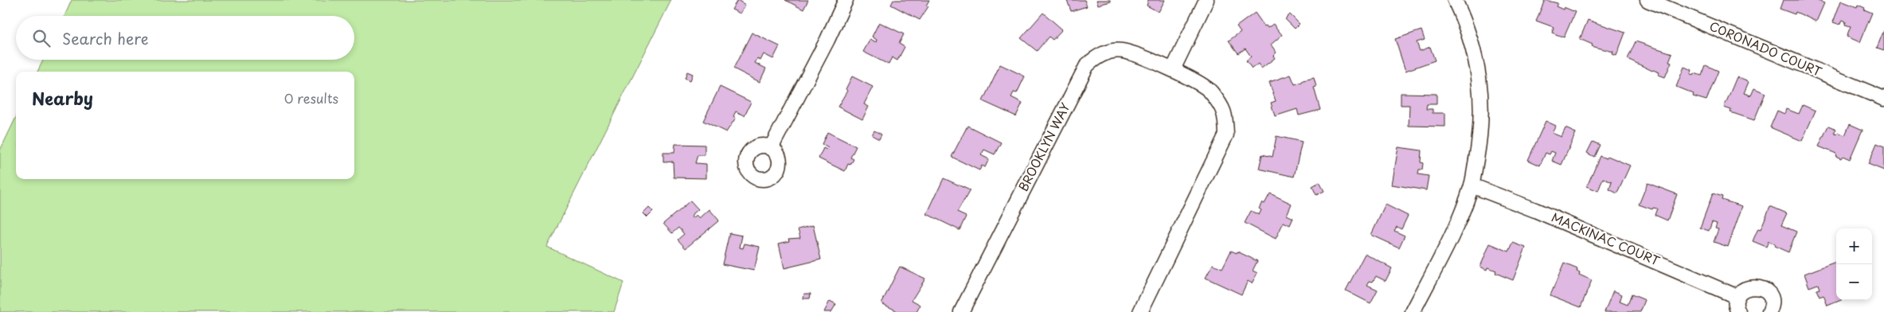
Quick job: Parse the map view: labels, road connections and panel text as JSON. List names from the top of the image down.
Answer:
{
  "streets": {
    "street": ["CORONADO COURT", "BROOKLYN WAY", "MACKINAC COURT"]
  },
  "page": {
    "search": "Search here",
    "heading": ["Nearby", "0 results"],
    "map_buttons": ["+", "−"]
  }
}
